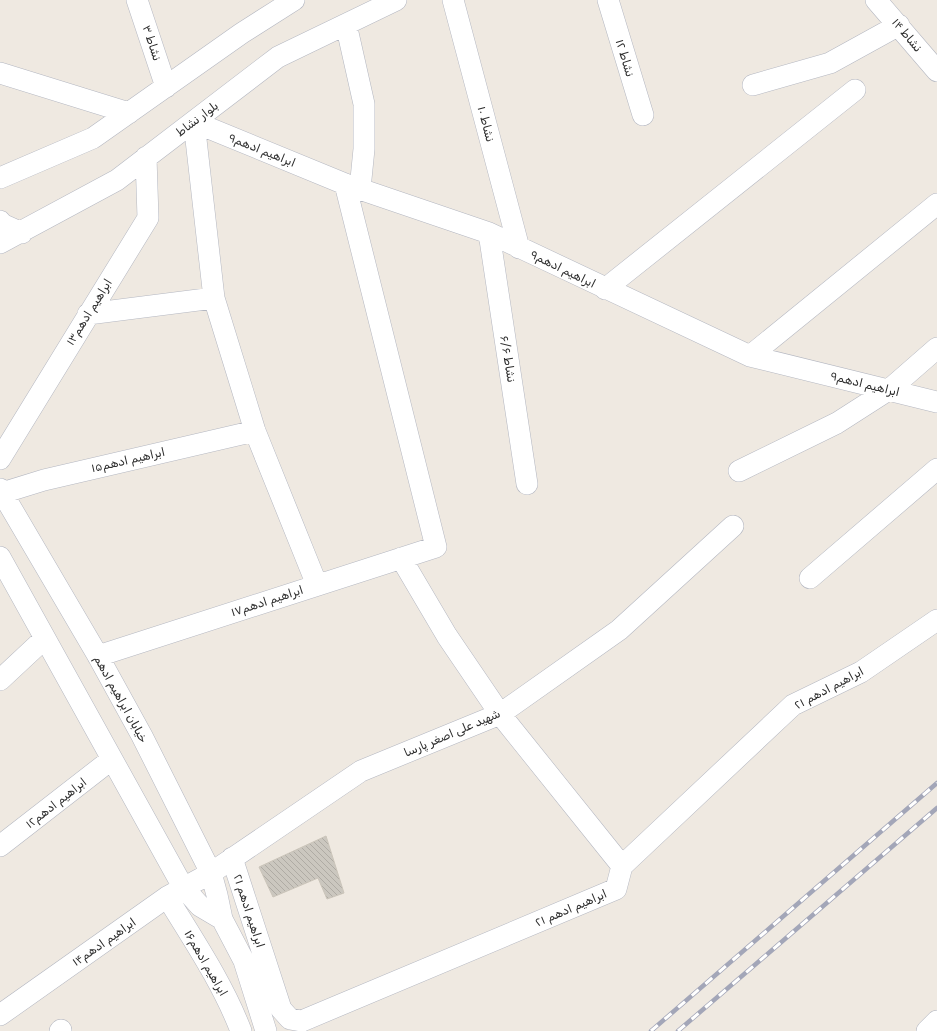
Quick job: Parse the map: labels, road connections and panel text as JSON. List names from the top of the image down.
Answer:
{
  "streets": {
    "street": [
      "نشاط ۱۴",
      "نشاط ۳",
      "نشاط ۱۲",
      "بلوار نشاط",
      "نشاط ۱۰",
      "ابراهیم ادهم۹",
      "ابراهیم ادهم۱۳",
      "نشاط ۶/۶",
      "ابراهیم ادهم۱۵",
      "ابراهیم ادهم۱۷",
      "ابراهیم ادهم ۲۱",
      "خیابان ابراهیم ادهم",
      "شهید علی اصغر پارسا",
      "ابراهیم ادهم۱۲",
      "ابراهیم ادهم۱۴",
      "ابراهیم ادهم۱۶"
    ]
  },
  "crossings": [
    ["بلوار نشاط", "ابراهیم ادهم۹"],
    ["بلوار نشاط", "ابراهیم ادهم۱۳"],
    ["نشاط ۱۰", "ابراهیم ادهم۹"],
    ["ابراهیم ادهم۹", "نشاط ۶/۶"],
    ["ابراهیم ادهم۹", "ابراهیم ادهم۱۷"],
    ["ابراهیم ادهم۱۵", "خیابان ابراهیم ادهم"],
    ["ابراهیم ادهم۱۷", "خیابان ابراهیم ادهم"],
    ["ابراهیم ادهم ۲۱", "شهید علی اصغر پارسا"],
    ["خیابان ابراهیم ادهم", "شهید علی اصغر پارسا"],
    ["خیابان ابراهیم ادهم", "ابراهیم ادهم۱۴"],
    ["شهید علی اصغر پارسا", "ابراهیم ادهم۱۴"],
    ["ابراهیم ادهم۱۴", "ابراهیم ادهم۱۶"]
  ]
}
